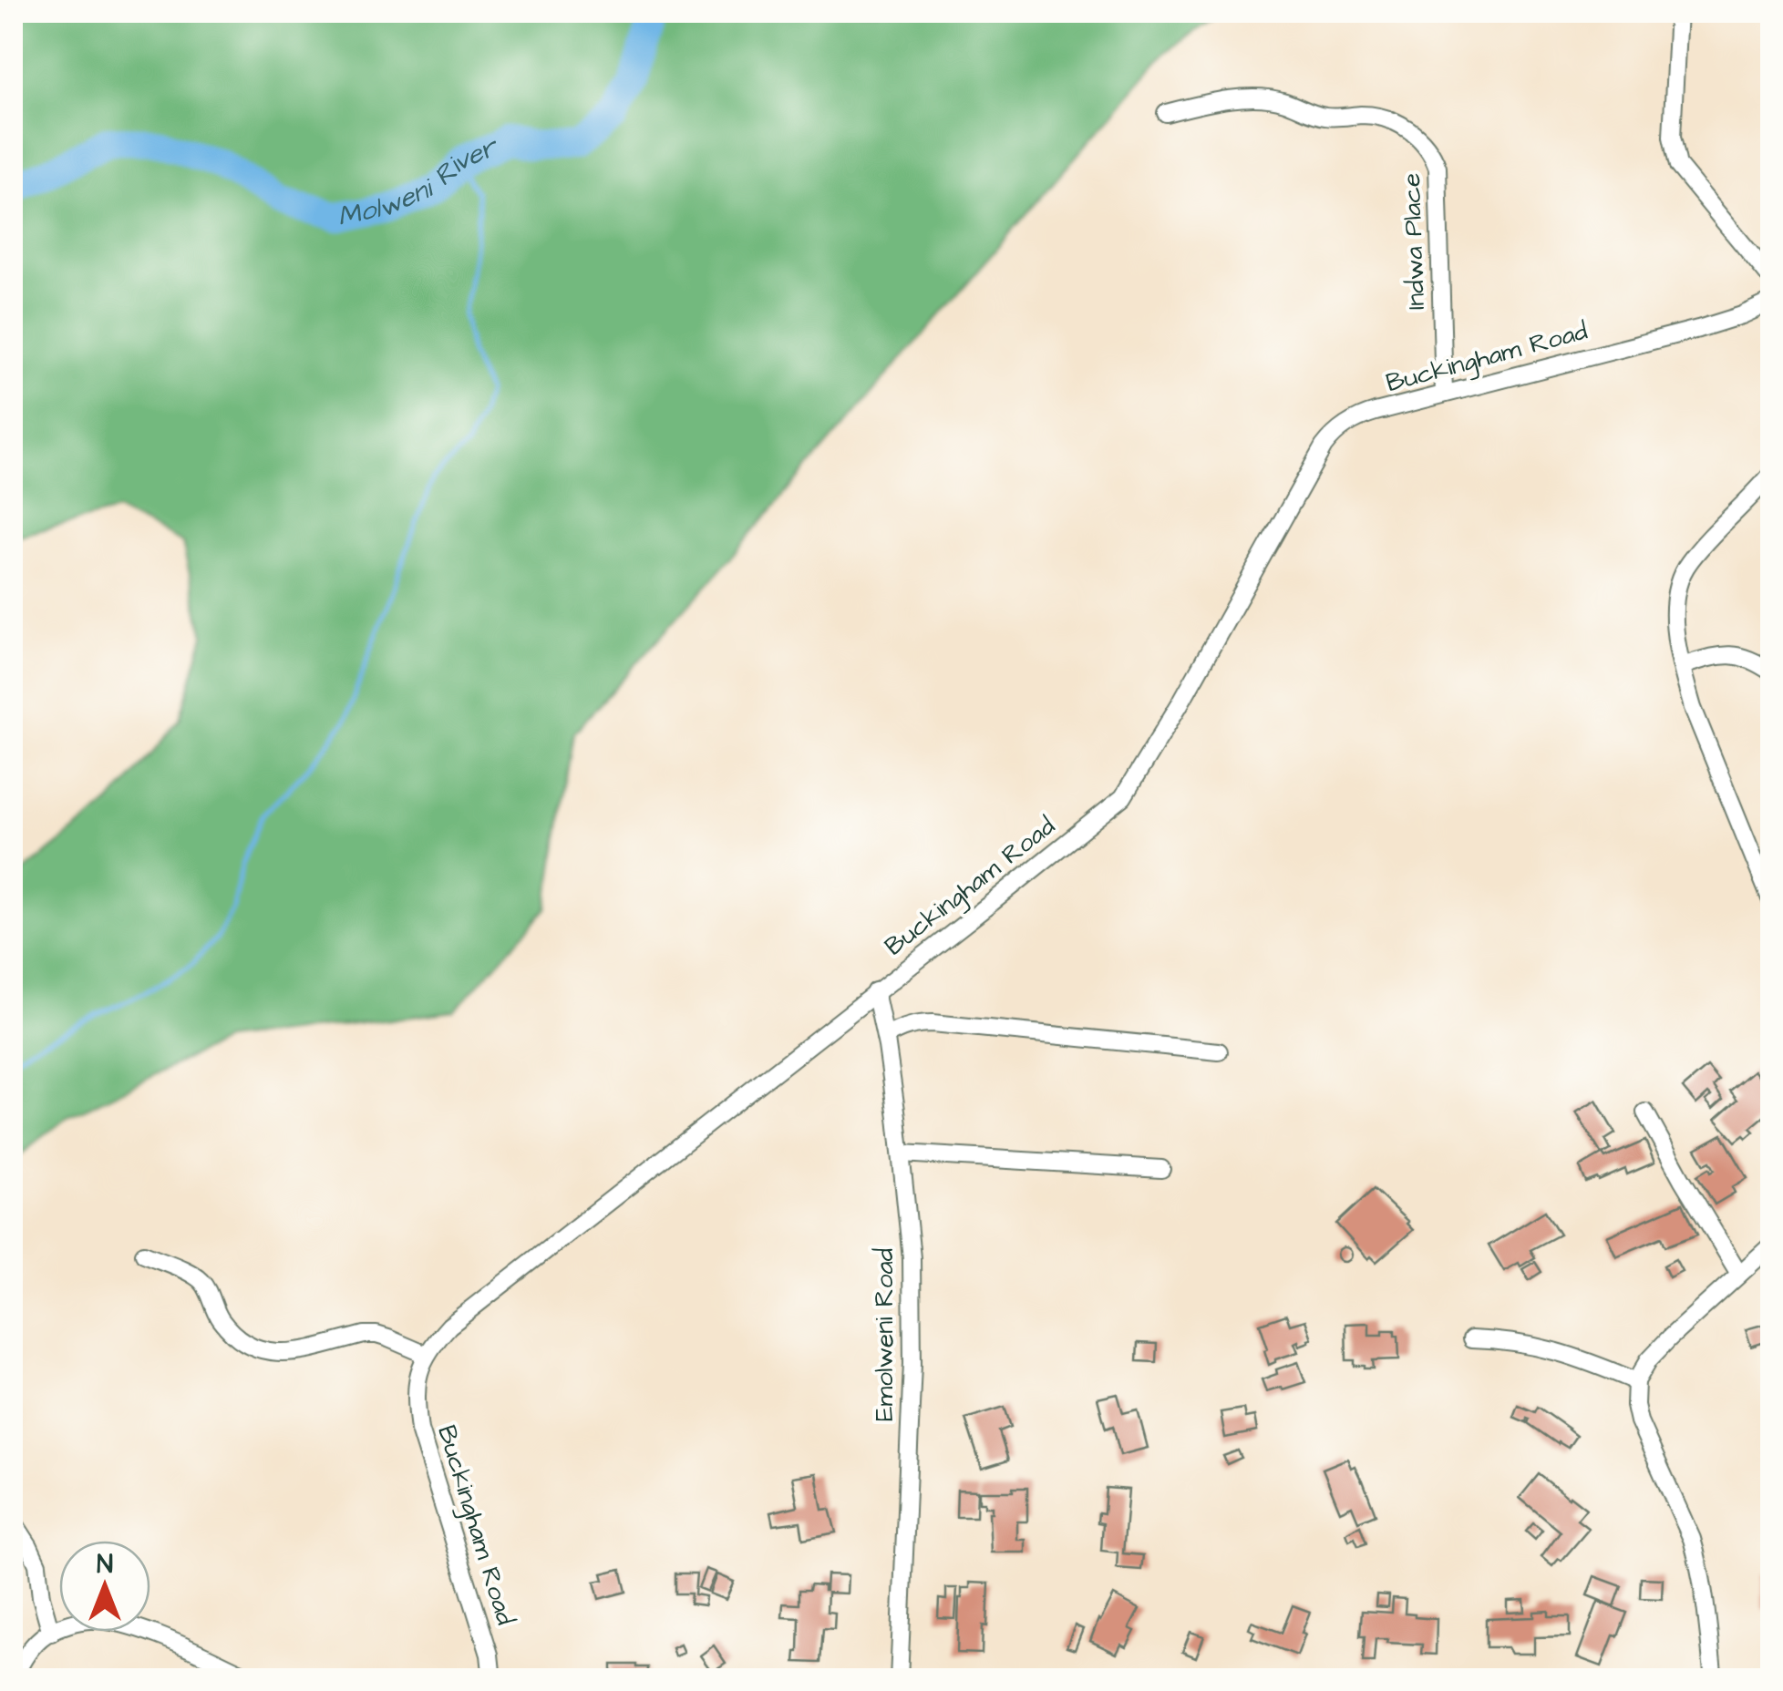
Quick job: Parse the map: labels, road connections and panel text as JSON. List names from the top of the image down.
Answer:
{
  "streets": {
    "street": ["Indwa Place", "Buckingham Road", "Emolweni Road"]
  },
  "crossings": [
    ["Indwa Place", "Buckingham Road"],
    ["Buckingham Road", "Emolweni Road"]
  ],
  "water": ["Molweni River"],
  "north": "top"
}
